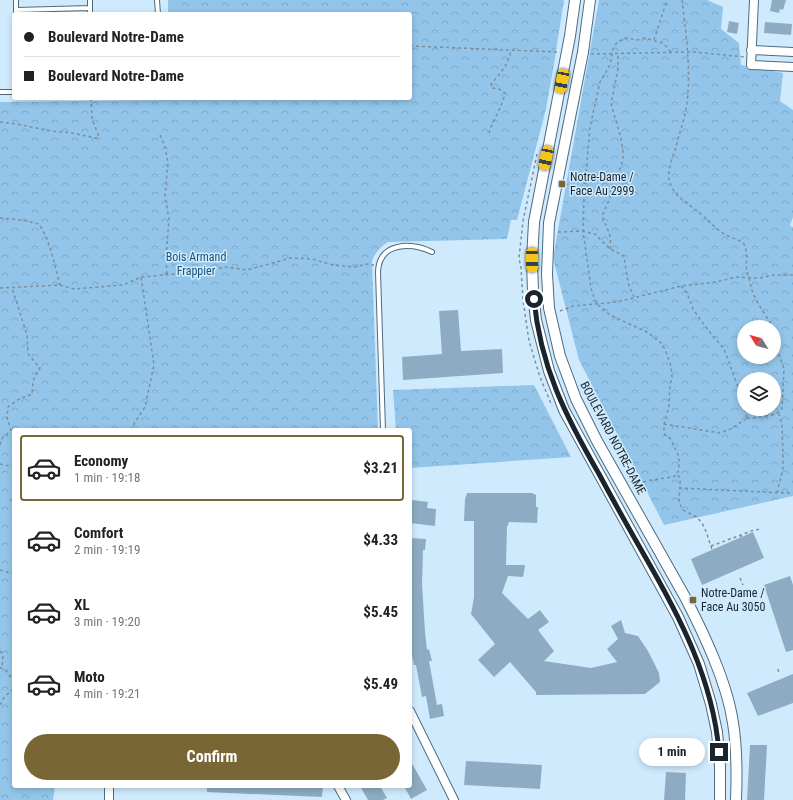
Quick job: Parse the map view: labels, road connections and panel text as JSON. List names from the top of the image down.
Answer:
{
  "streets": {
    "street": ["BOULEVARD NOTRE-DAME"]
  },
  "parks": ["Bois Armand Frappier"],
  "places": {
    "transit": ["Notre-Dame / Face Au 2999", "Notre-Dame / Face Au 3050"]
  },
  "north": "top left",
  "page": {
    "banner": ["Boulevard Notre-Dame", "Boulevard Notre-Dame"],
    "list": [
      {
        "name": "Economy",
        "note": "1 min · 19:18",
        "value": "$3.21"
      },
      {
        "name": "Comfort",
        "note": "2 min · 19:19",
        "value": "$4.33"
      },
      {
        "name": "XL",
        "note": "3 min · 19:20",
        "value": "$5.45"
      },
      {
        "name": "Moto",
        "note": "4 min · 19:21",
        "value": "$5.49"
      }
    ],
    "buttons": "Confirm",
    "bubble": "1 min"
  }
}
